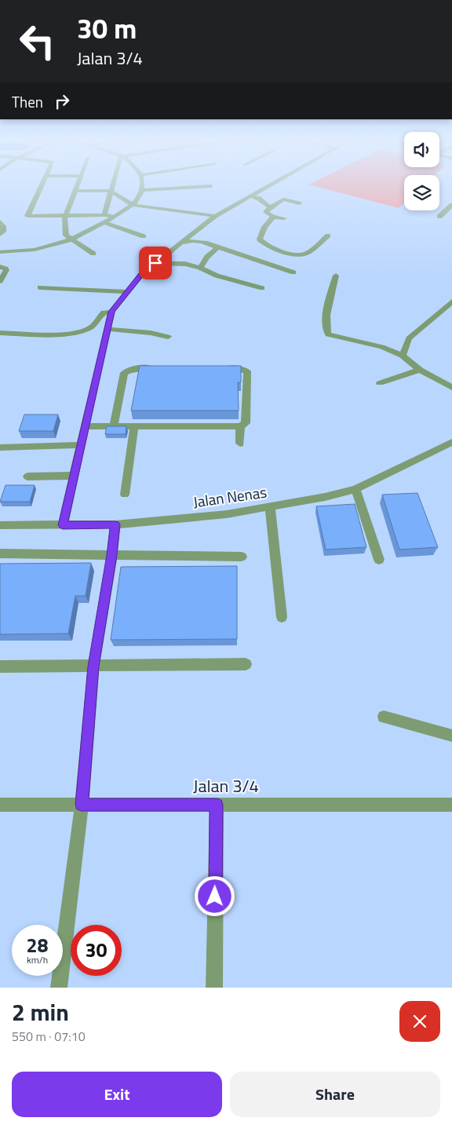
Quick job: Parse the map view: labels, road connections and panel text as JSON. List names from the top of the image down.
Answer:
{
  "streets": {
    "street": ["Jalan Nenas", "Jalan 3/4"]
  },
  "page": {
    "turn": ["30 m", "Jalan 3/4"],
    "then": "Then",
    "speed": "28 km/h",
    "limit": "30",
    "heading": ["2 min", "550 m · 07:10"],
    "buttons": ["Exit", "Share"]
  }
}
